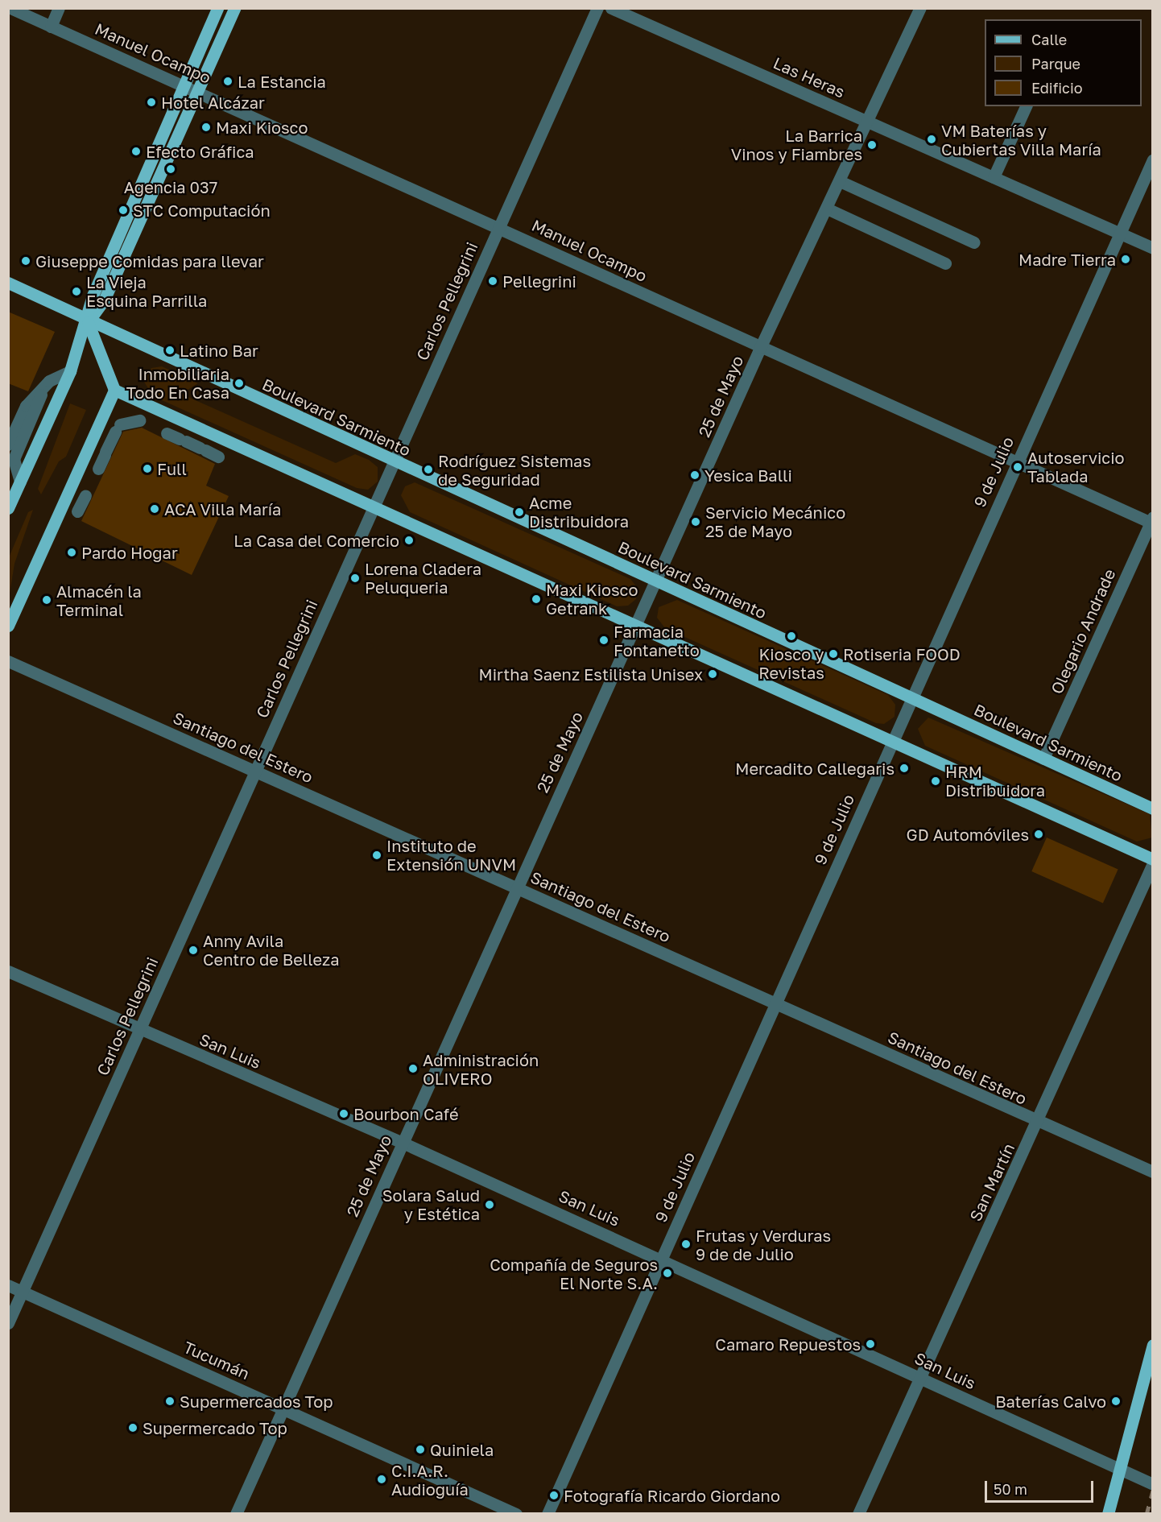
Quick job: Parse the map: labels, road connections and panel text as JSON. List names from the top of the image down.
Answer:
{
  "streets": {
    "main road": ["Boulevard Sarmiento"],
    "street": [
      "Manuel Ocampo",
      "Las Heras",
      "Carlos Pellegrini",
      "25 de Mayo",
      "9 de Julio",
      "Olegario Andrade",
      "Santiago del Estero",
      "San Luis",
      "San Martín",
      "Tucumán"
    ]
  },
  "crossings": [
    ["Manuel Ocampo", "Carlos Pellegrini"],
    ["Manuel Ocampo", "25 de Mayo"],
    ["Manuel Ocampo", "9 de Julio"],
    ["Manuel Ocampo", "Olegario Andrade"],
    ["Las Heras", "25 de Mayo"],
    ["Las Heras", "9 de Julio"],
    ["Carlos Pellegrini", "Boulevard Sarmiento"],
    ["Carlos Pellegrini", "Santiago del Estero"],
    ["Carlos Pellegrini", "San Luis"],
    ["Carlos Pellegrini", "Tucumán"],
    ["25 de Mayo", "Boulevard Sarmiento"],
    ["25 de Mayo", "Santiago del Estero"],
    ["25 de Mayo", "San Luis"],
    ["25 de Mayo", "Tucumán"],
    ["Boulevard Sarmiento", "9 de Julio"],
    ["Boulevard Sarmiento", "Olegario Andrade"],
    ["9 de Julio", "Santiago del Estero"],
    ["9 de Julio", "San Luis"],
    ["Santiago del Estero", "San Martín"],
    ["San Luis", "San Martín"]
  ],
  "places": [
    "La Estancia",
    "Hotel Alcázar",
    "Maxi Kiosco",
    "VM Baterías y Cubiertas Villa María",
    "La Barrica Vinos y Fiambres",
    "Efecto Gráfica",
    "Agencia 037",
    "STC Computación",
    "Madre Tierra",
    "Giuseppe Comidas para llevar",
    "Pellegrini",
    "La Vieja Esquina Parrilla",
    "Latino Bar",
    "Inmobiliaria Todo En Casa",
    "Autoservicio Tablada",
    "Full",
    "Rodríguez Sistemas de Seguridad",
    "Yesica Balli",
    "ACA Villa María",
    "Acme Distribuidora",
    "Servicio Mecánico 25 de Mayo",
    "La Casa del Comercio",
    "Pardo Hogar",
    "Lorena Cladera Peluqueria",
    "Maxi Kiosco Getrank",
    "Almacén la Terminal",
    "Kiosco y Revistas",
    "Farmacia Fontanetto",
    "Rotiseria FOOD",
    "Mirtha Saenz Estilista Unisex",
    "Mercadito Callegaris",
    "HRM Distribuidora",
    "GD Automóviles",
    "Instituto de Extensión UNVM",
    "Anny Avila Centro de Belleza",
    "Administración OLIVERO",
    "Bourbon Café",
    "Solara Salud y Estética",
    "Frutas y Verduras 9 de de Julio",
    "Compañía de Seguros El Norte S.A.",
    "Camaro Repuestos",
    "Supermercados Top",
    "Baterías Calvo",
    "Supermercado Top",
    "Quiniela",
    "C.I.A.R. Audioguía",
    "Fotografía Ricardo Giordano"
  ],
  "legend": ["Calle", "Parque", "Edificio"],
  "scale_bar": "50 m"
}
